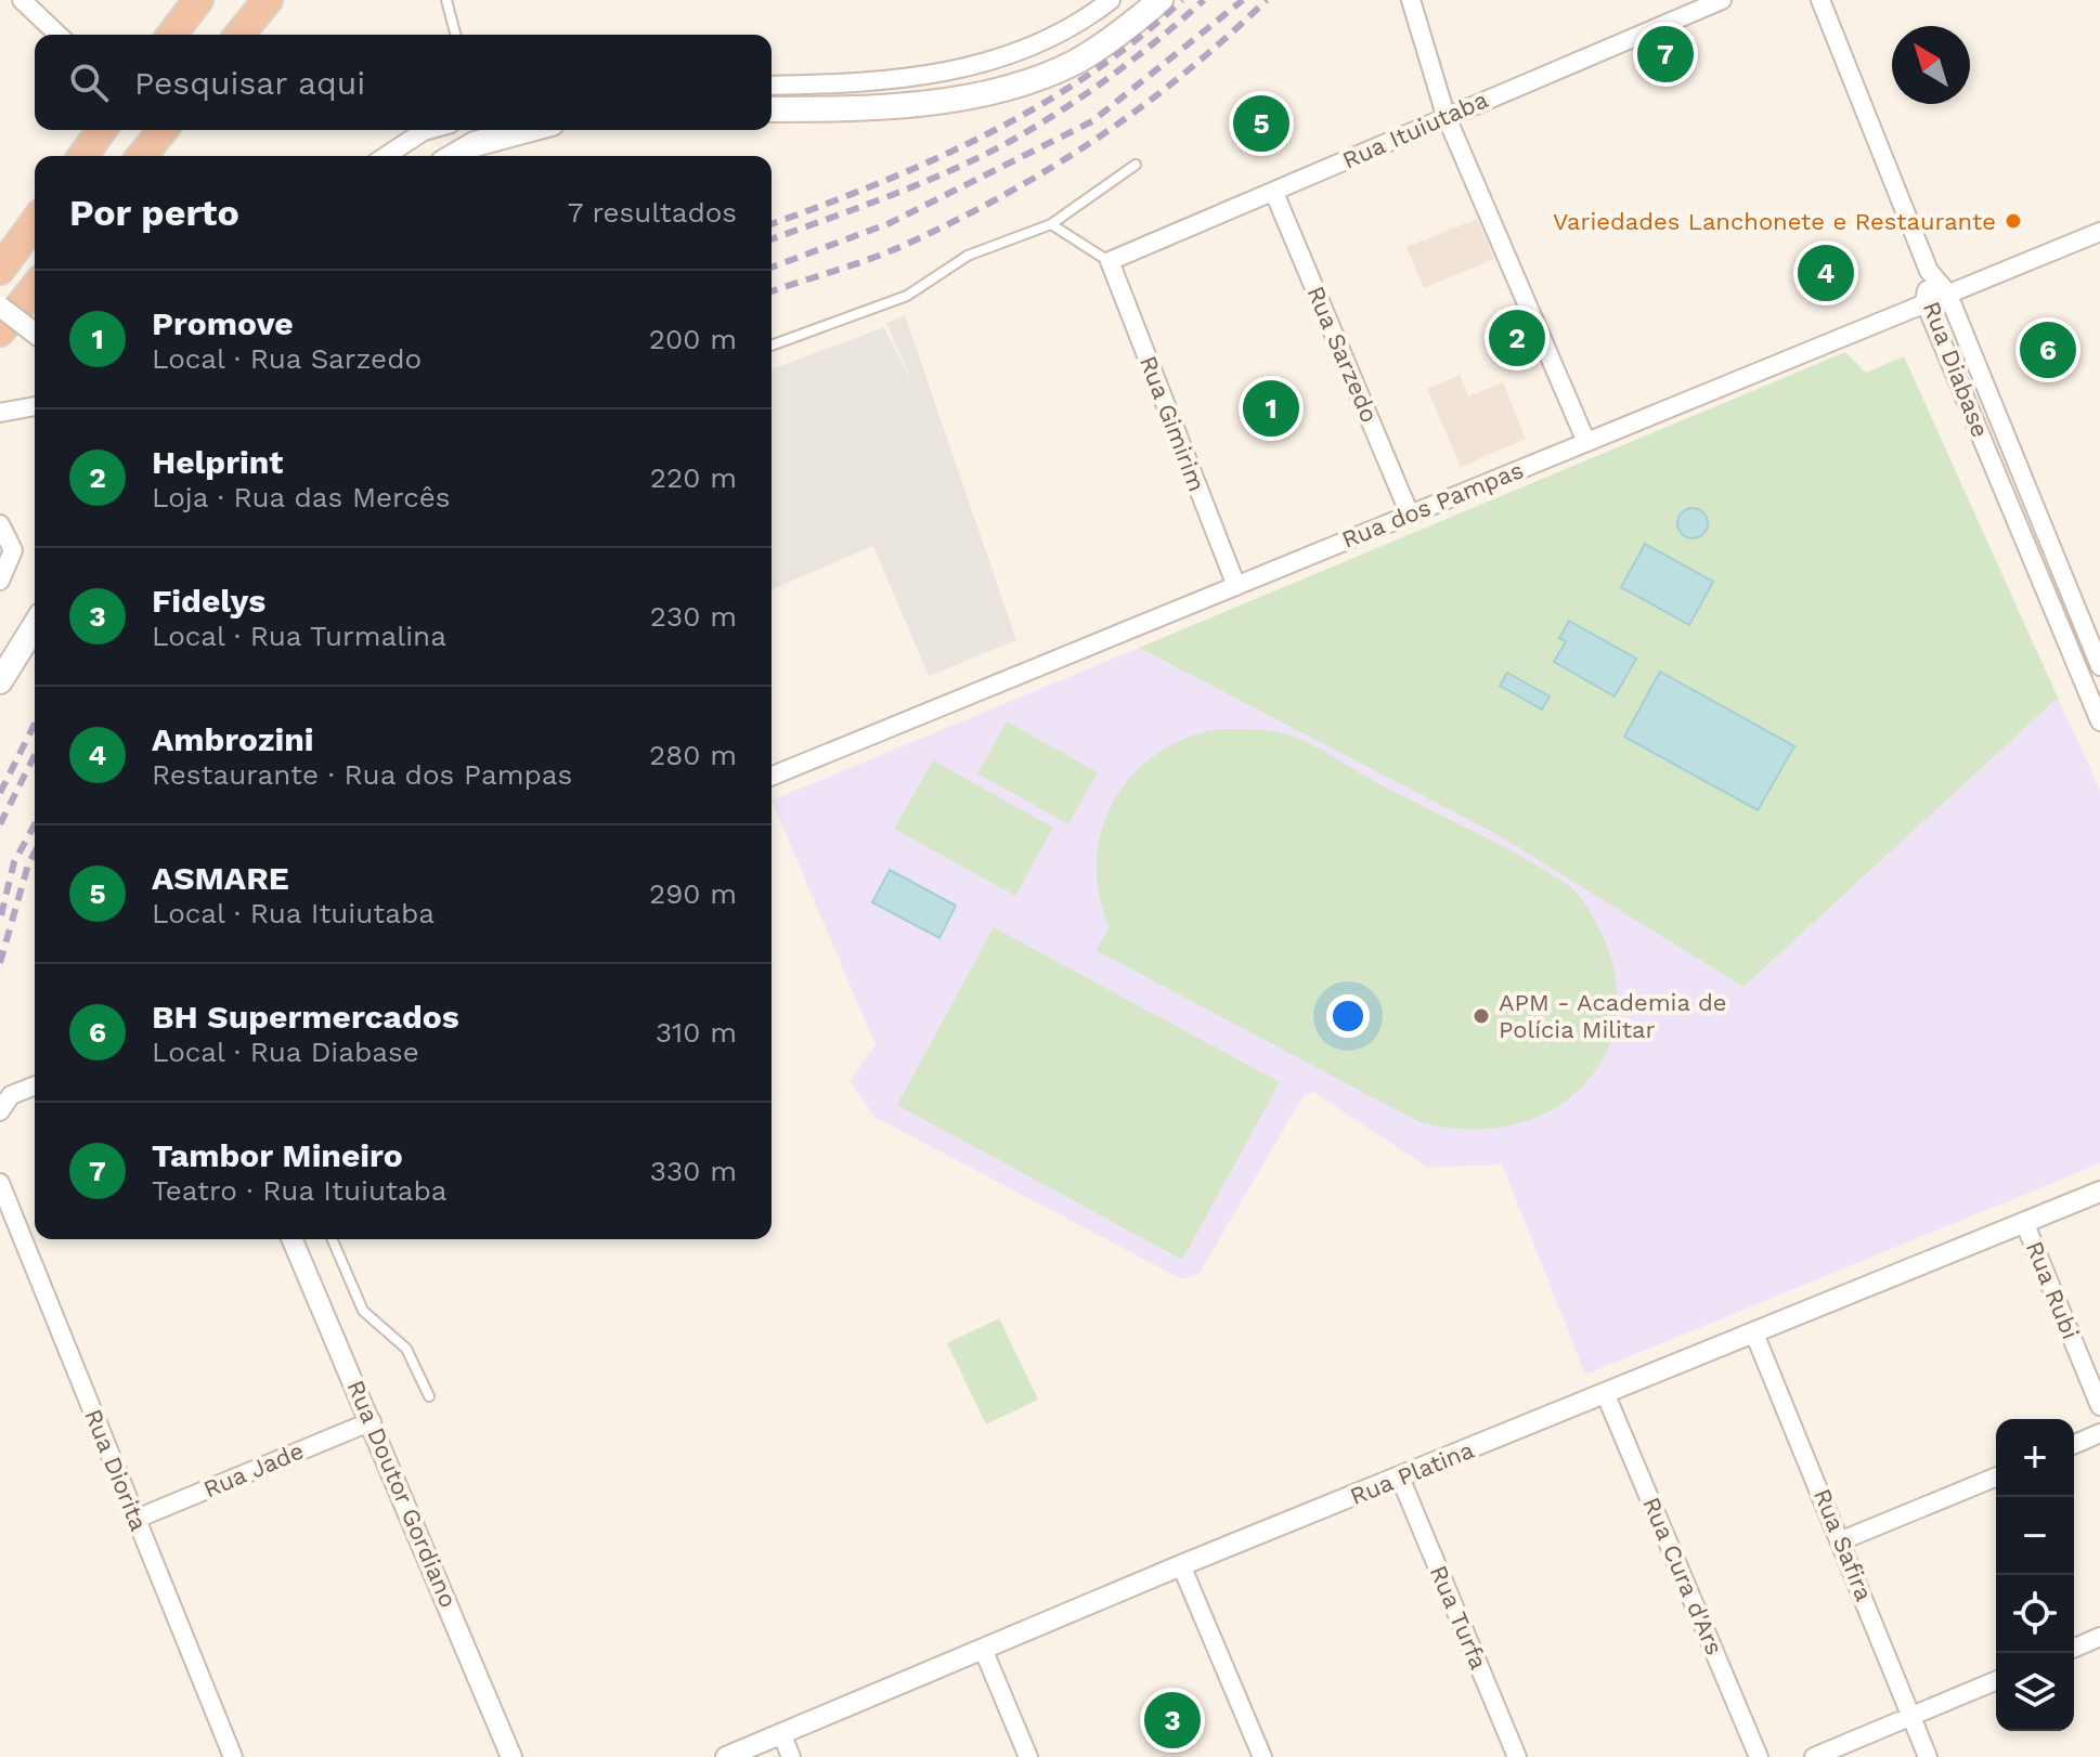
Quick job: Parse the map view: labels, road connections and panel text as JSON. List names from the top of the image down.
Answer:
{
  "streets": {
    "street": [
      "Rua Ituiutaba",
      "Rua Sarzedo",
      "Rua Diabase",
      "Rua Gimirim",
      "Rua dos Pampas",
      "Rua Rubi",
      "Rua Diorita",
      "Rua Jade",
      "Rua Platina",
      "Rua Doutor Gordiano",
      "Rua Safira",
      "Rua Cura d'Ars",
      "Rua Turfa"
    ]
  },
  "crossings": [
    ["Rua Ituiutaba", "Rua Sarzedo"],
    ["Rua Ituiutaba", "Rua Gimirim"],
    ["Rua Sarzedo", "Rua dos Pampas"],
    ["Rua Diabase", "Rua dos Pampas"],
    ["Rua Gimirim", "Rua dos Pampas"],
    ["Rua Rubi", "Rua Platina"],
    ["Rua Diorita", "Rua Jade"],
    ["Rua Jade", "Rua Doutor Gordiano"],
    ["Rua Platina", "Rua Safira"],
    ["Rua Platina", "Rua Cura d'Ars"],
    ["Rua Platina", "Rua Turfa"]
  ],
  "places": ["Variedades Lanchonete e Restaurante", "APM - Academia de Polícia Militar"],
  "north": "top left",
  "page": {
    "pins": [
      "7",
      "5",
      "4",
      "2",
      "6",
      "1",
      "3"
    ],
    "search": "Pesquisar aqui",
    "heading": ["Por perto", "7 resultados"],
    "list": [
      {
        "mark": "1",
        "name": "Promove",
        "note": "Local · Rua Sarzedo",
        "value": "200 m"
      },
      {
        "mark": "2",
        "name": "Helprint",
        "note": "Loja · Rua das Mercês",
        "value": "220 m"
      },
      {
        "mark": "3",
        "name": "Fidelys",
        "note": "Local · Rua Turmalina",
        "value": "230 m"
      },
      {
        "mark": "4",
        "name": "Ambrozini",
        "note": "Restaurante · Rua dos Pampas",
        "value": "280 m"
      },
      {
        "mark": "5",
        "name": "ASMARE",
        "note": "Local · Rua Ituiutaba",
        "value": "290 m"
      },
      {
        "mark": "6",
        "name": "BH Supermercados",
        "note": "Local · Rua Diabase",
        "value": "310 m"
      },
      {
        "mark": "7",
        "name": "Tambor Mineiro",
        "note": "Teatro · Rua Ituiutaba",
        "value": "330 m"
      }
    ],
    "map_buttons": ["+", "−"]
  }
}
